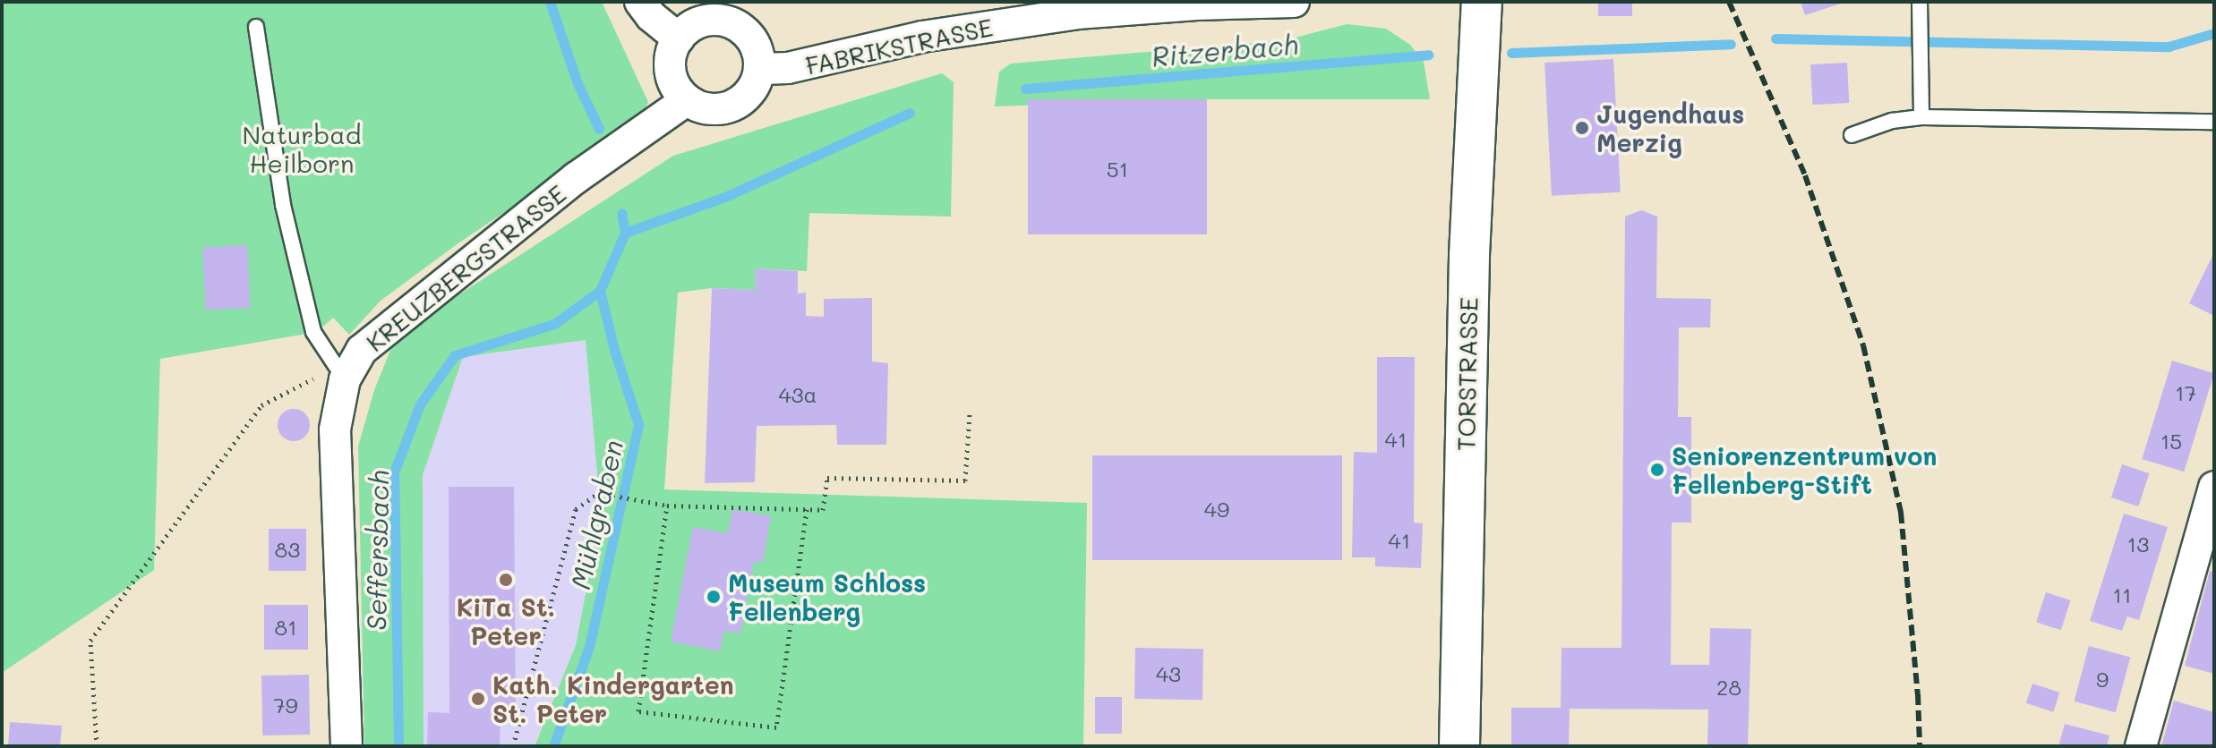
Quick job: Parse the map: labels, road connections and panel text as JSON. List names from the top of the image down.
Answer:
{
  "streets": {
    "main road": ["TORSTRASSE"],
    "street": ["FABRIKSTRASSE", "KREUZBERGSTRASSE"]
  },
  "crossings": [
    ["FABRIKSTRASSE", "KREUZBERGSTRASSE"]
  ],
  "water": ["Ritzerbach", "Mühlgraben", "Seffersbach"],
  "parks": ["Naturbad Heilborn"],
  "places": [
    "Jugendhaus Merzig",
    "Seniorenzentrum von Fellenberg-Stift",
    "KiTa St. Peter",
    "Museum Schloss Fellenberg",
    "Kath. Kindergarten St. Peter"
  ],
  "house_numbers": [
    "51",
    "17",
    "43a",
    "41",
    "15",
    "49",
    "41",
    "13",
    "83",
    "11",
    "81",
    "43",
    "9",
    "28",
    "79"
  ]
}
